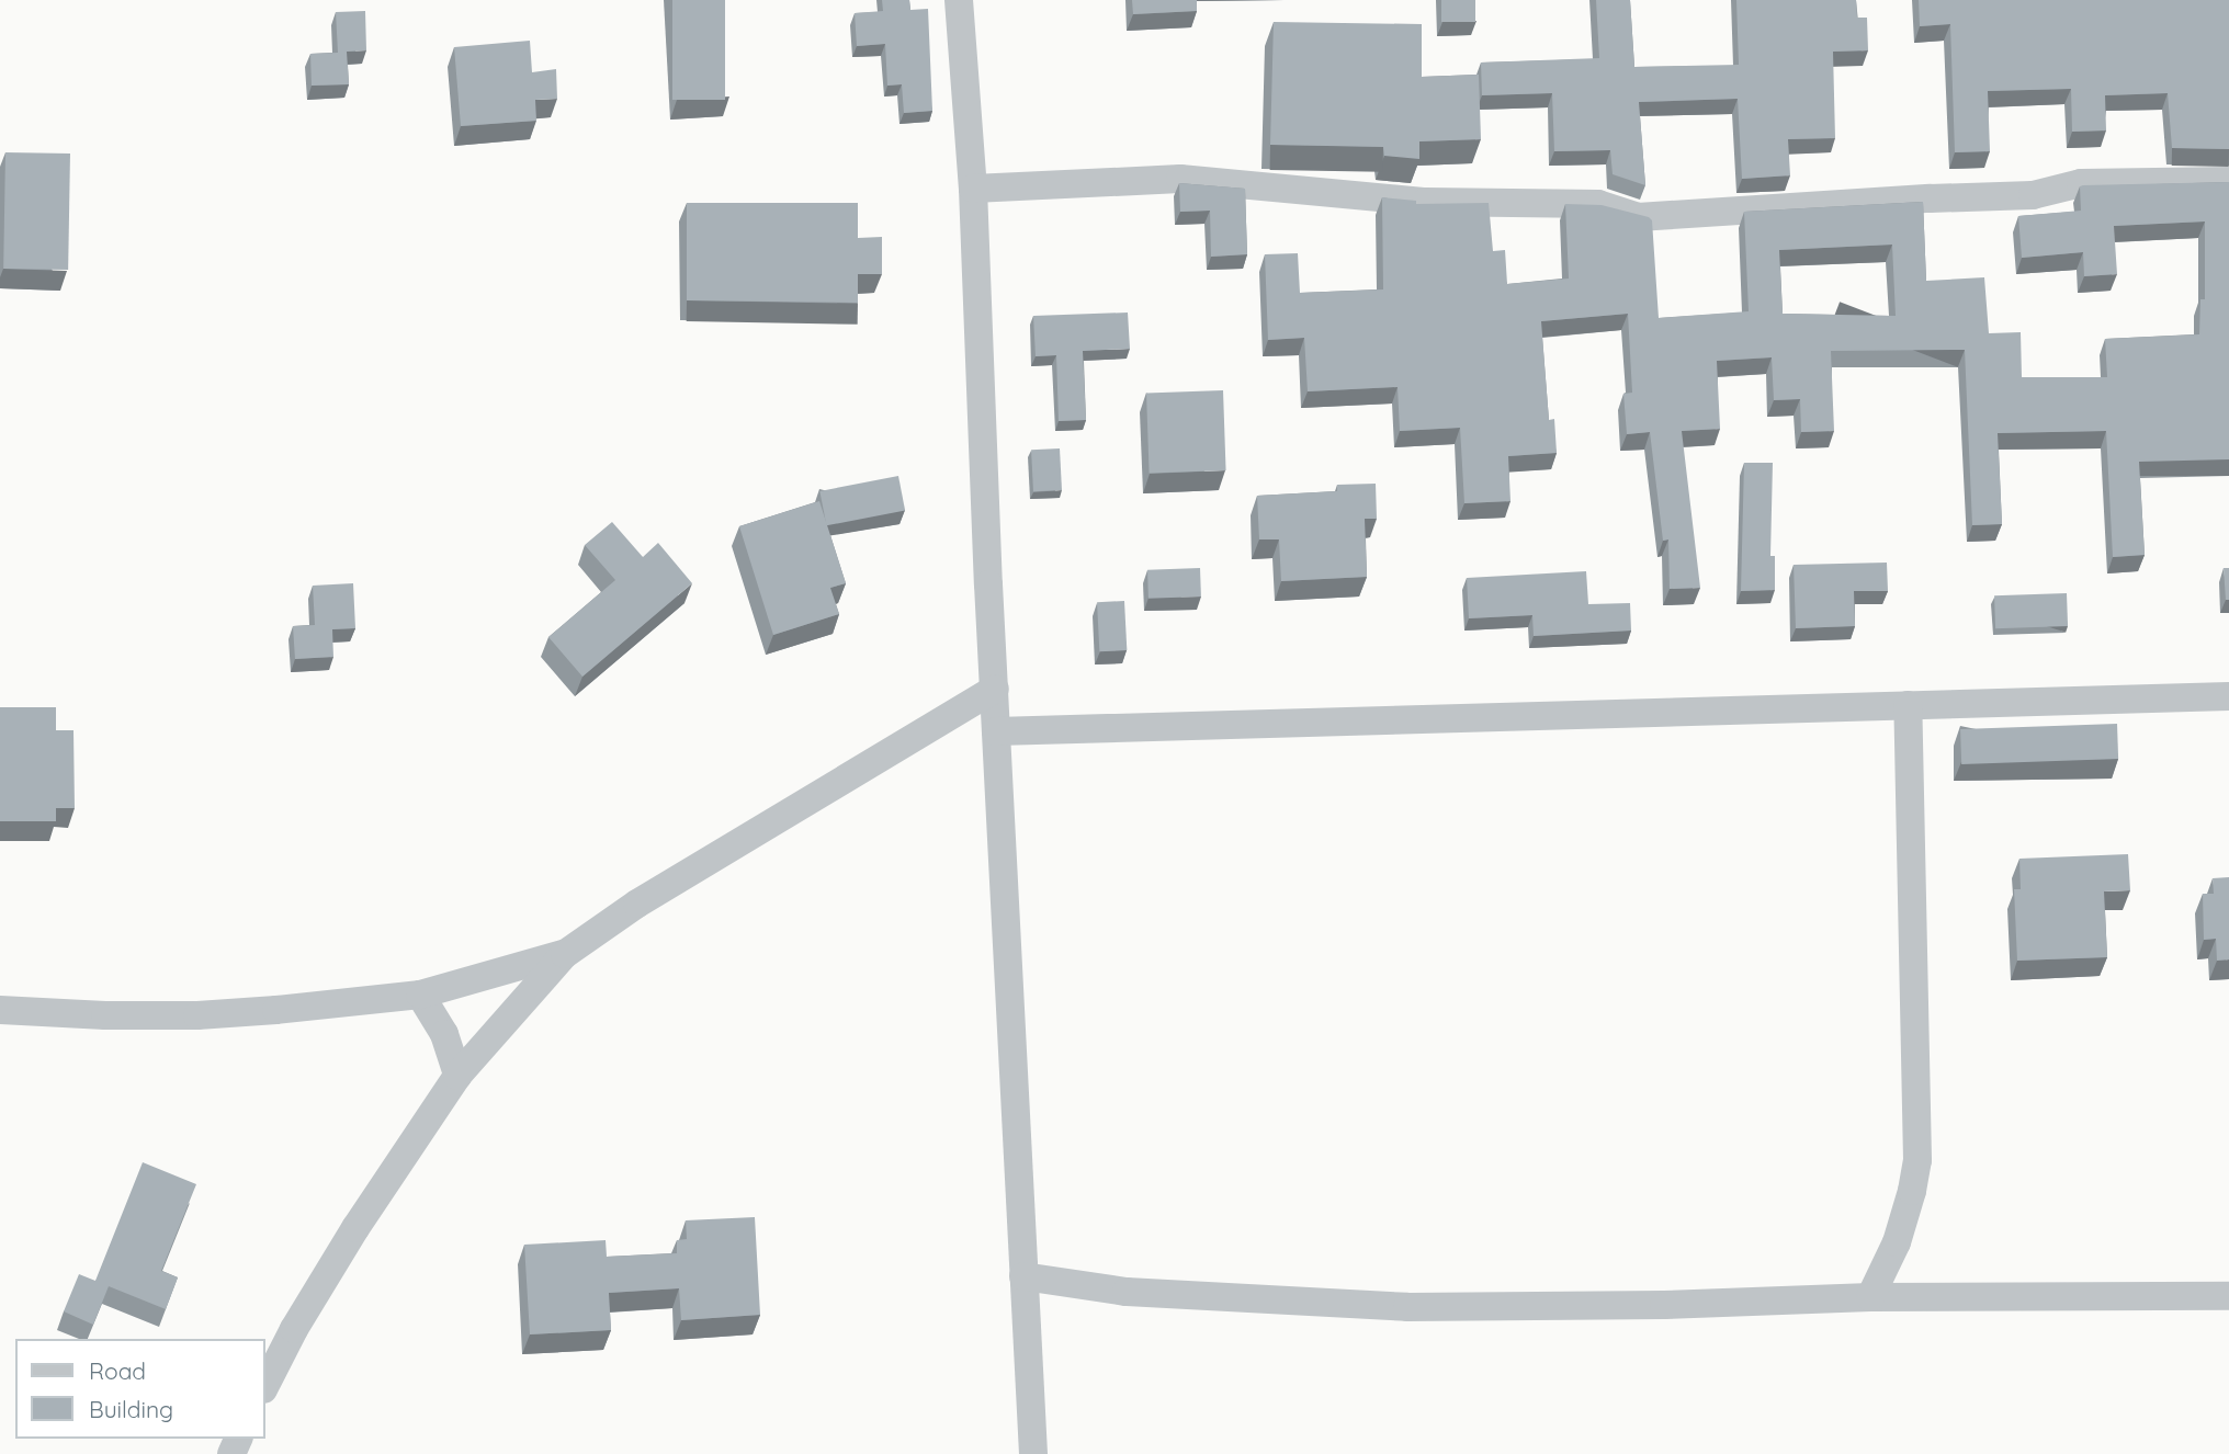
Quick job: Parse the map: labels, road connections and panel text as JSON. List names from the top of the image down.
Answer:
{
  "legend": ["Road", "Building"]
}
